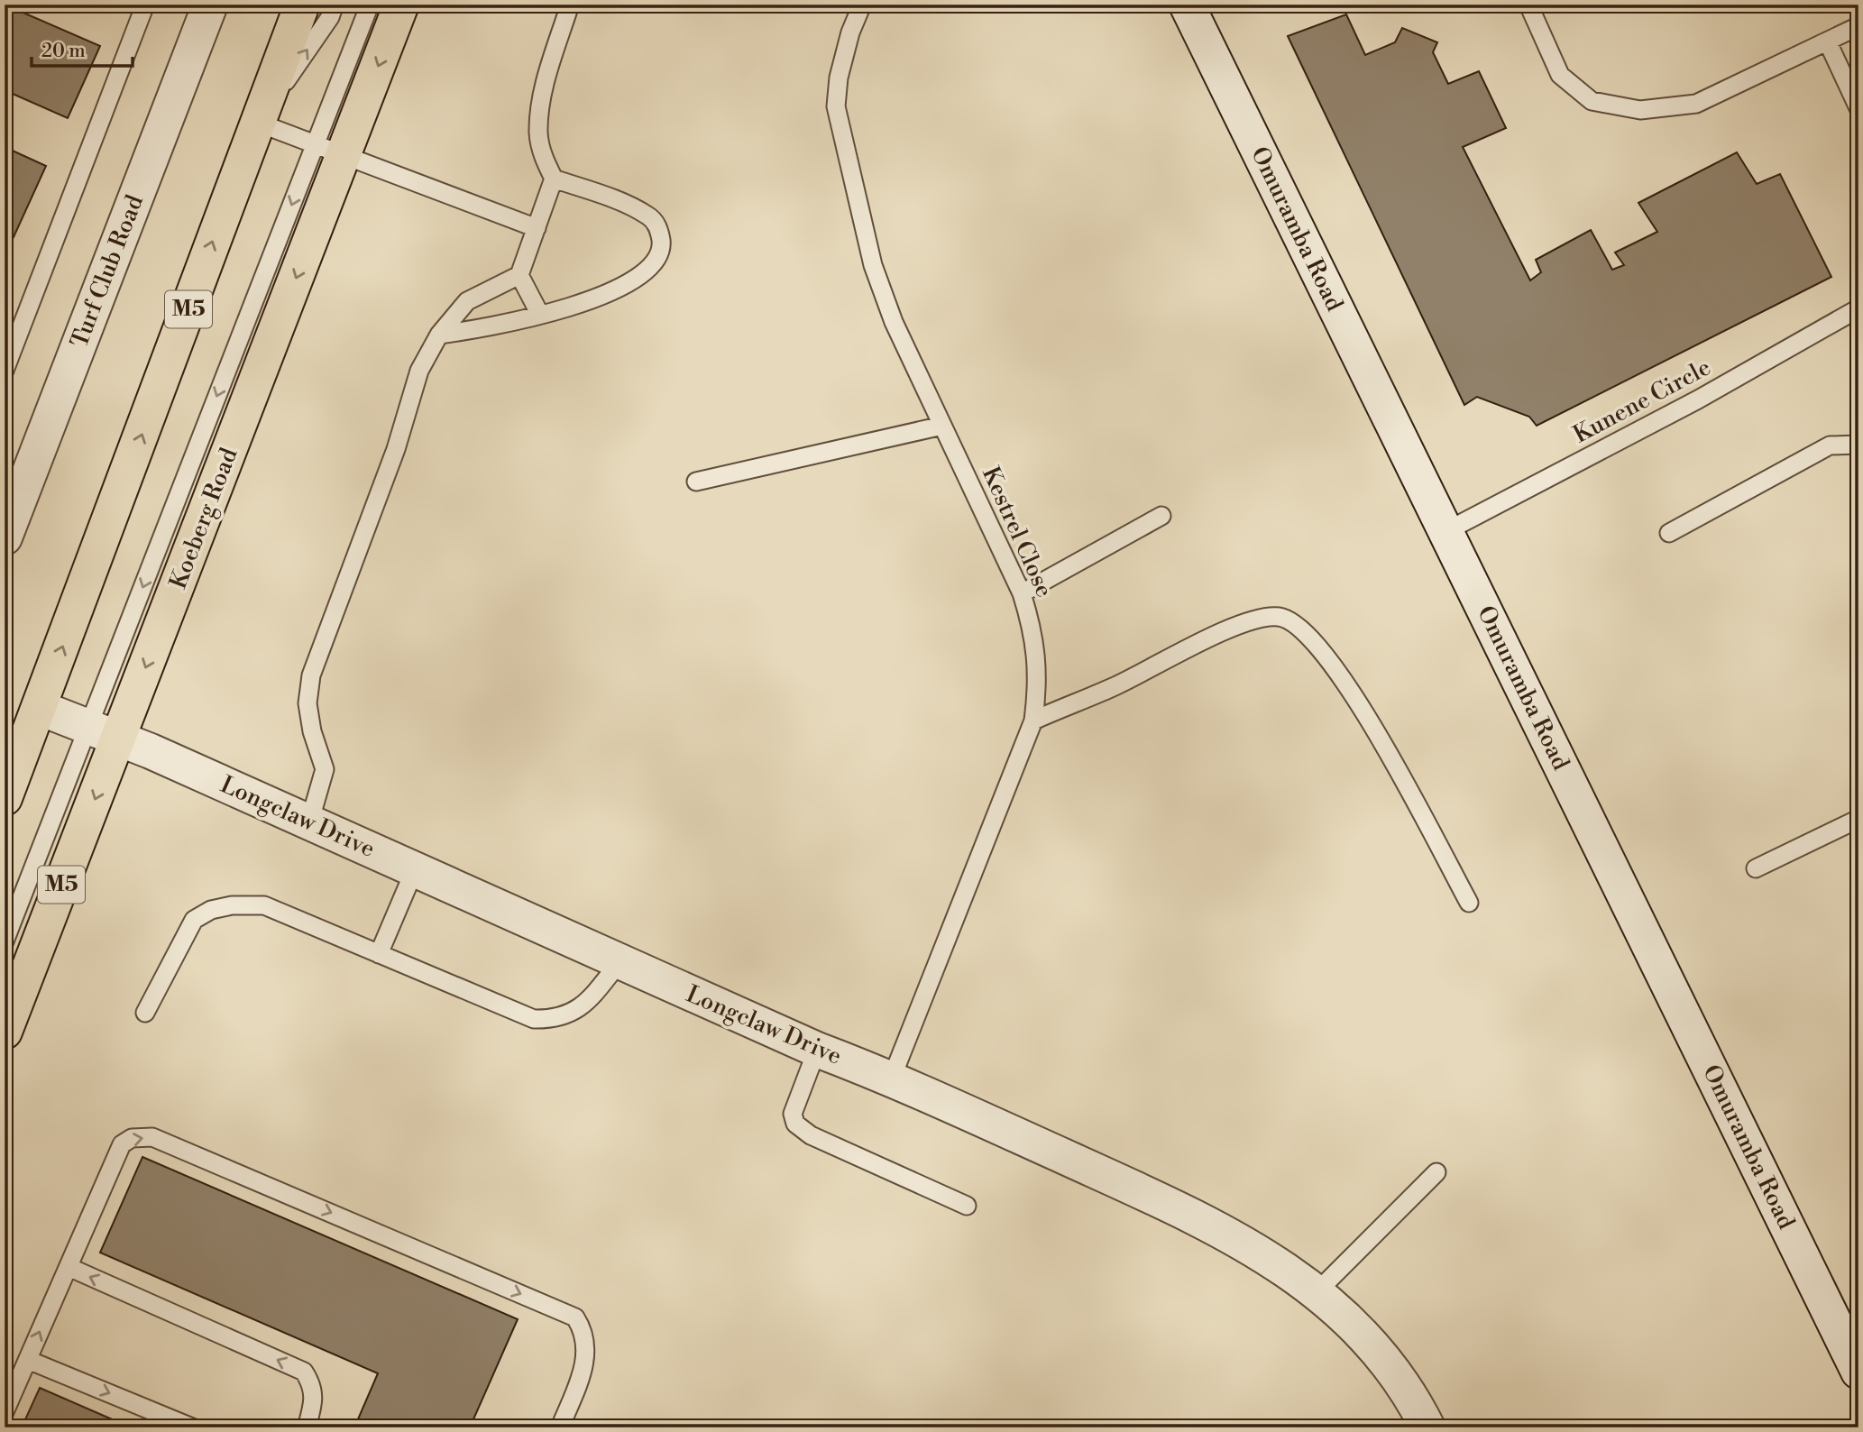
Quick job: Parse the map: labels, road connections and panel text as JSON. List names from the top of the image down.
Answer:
{
  "streets": {
    "main road": ["M5", "Koeberg Road"],
    "street": ["Omuramba Road", "Turf Club Road", "Longclaw Drive"],
    "lane": ["Kunene Circle", "Kestrel Close"]
  },
  "crossings": [
    ["Omuramba Road", "Kunene Circle"],
    ["M5", "Longclaw Drive"],
    ["Koeberg Road", "Longclaw Drive"],
    ["Kestrel Close", "Longclaw Drive"]
  ],
  "scale_bar": "20 m"
}
